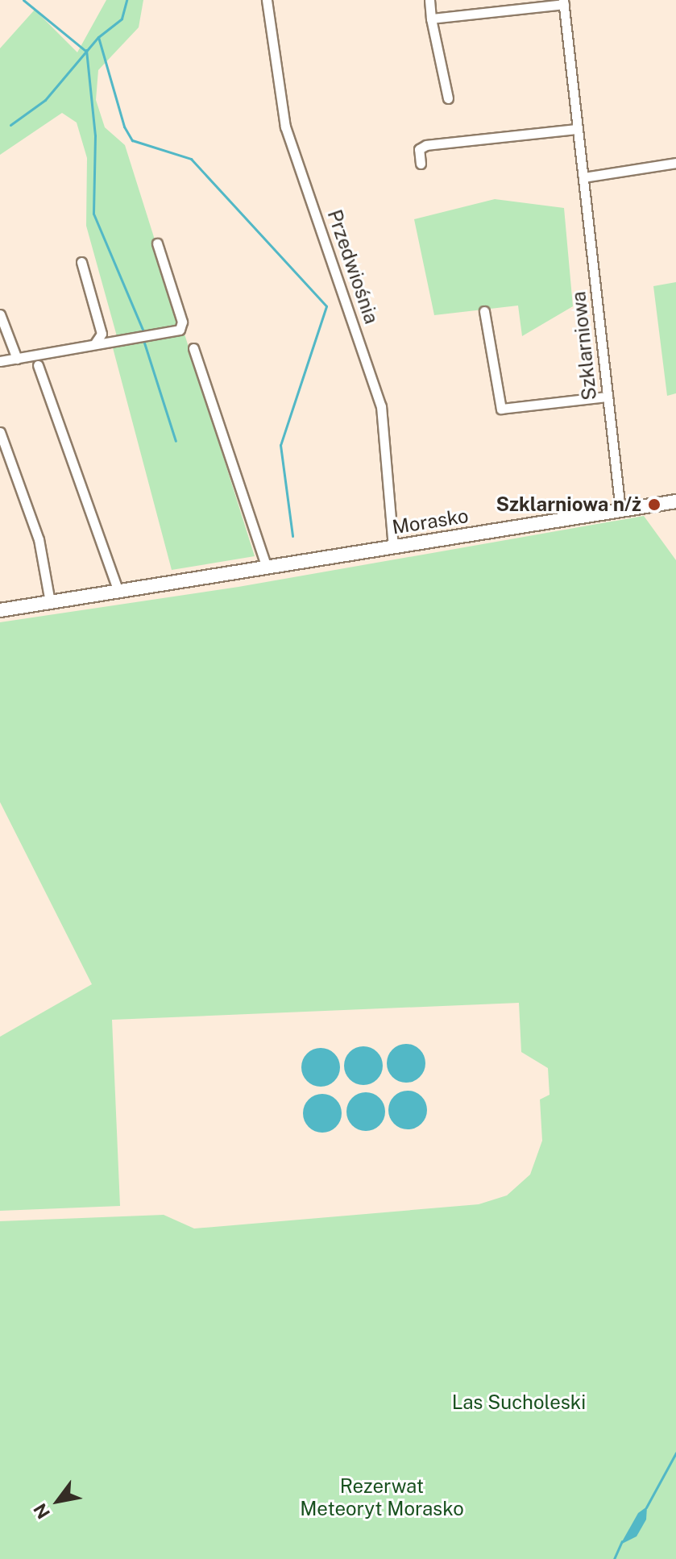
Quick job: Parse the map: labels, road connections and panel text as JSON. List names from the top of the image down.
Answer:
{
  "streets": {
    "street": ["Przedwiośnia", "Szklarniowa", "Morasko"]
  },
  "crossings": [
    ["Przedwiośnia", "Morasko"],
    ["Szklarniowa", "Morasko"]
  ],
  "parks": ["Las Sucholeski", "Rezerwat Meteoryt Morasko"],
  "places": ["Szklarniowa n/ż"],
  "north": "bottom left"
}
